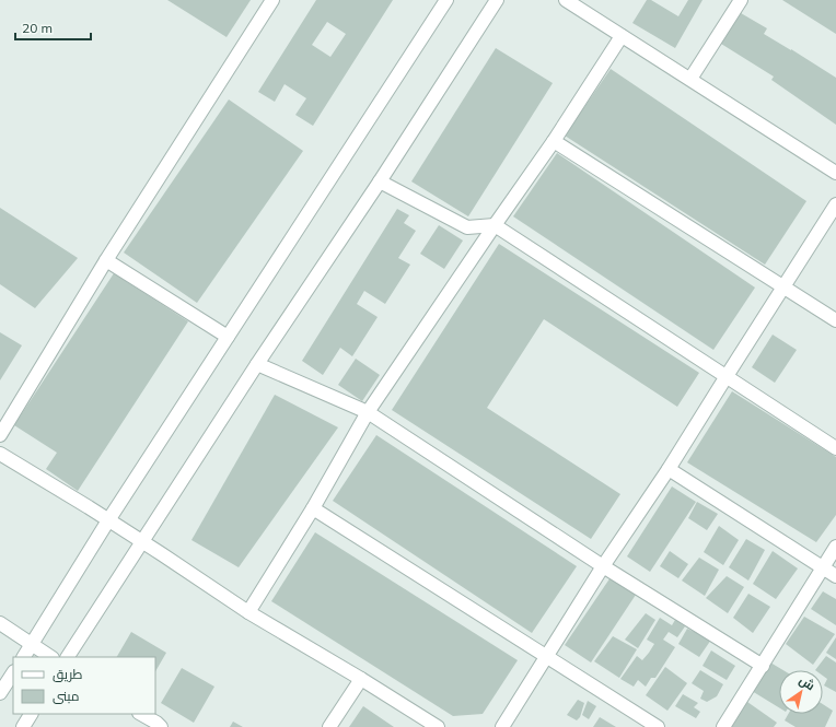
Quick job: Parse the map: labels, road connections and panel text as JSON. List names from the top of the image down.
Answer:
{
  "legend": ["طريق", "مبنى"],
  "scale_bar": "20 m",
  "north": "top right"
}
